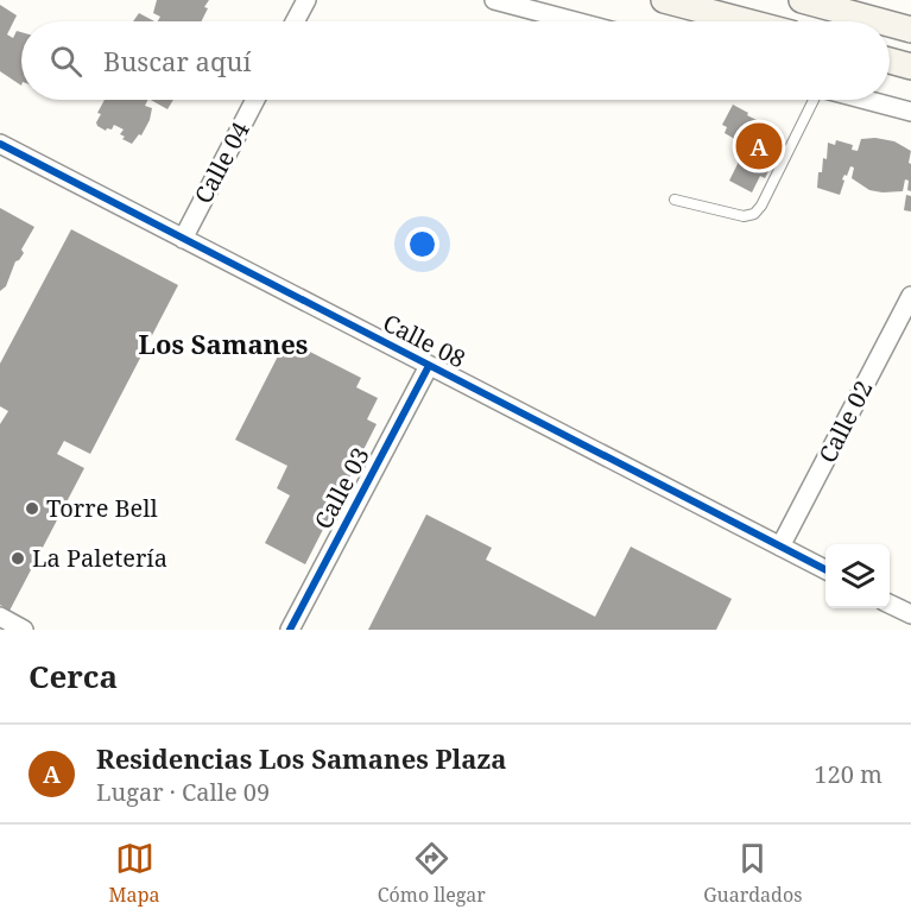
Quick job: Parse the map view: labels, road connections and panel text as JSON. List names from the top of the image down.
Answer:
{
  "streets": {
    "street": [
      "Calle 04",
      "Calle 08",
      "Calle 02",
      "Calle 03"
    ]
  },
  "crossings": [
    ["Calle 04", "Calle 08"],
    ["Calle 08", "Calle 02"],
    ["Calle 08", "Calle 03"]
  ],
  "districts": ["Los Samanes"],
  "places": ["Torre Bell", "La Paletería"],
  "page": {
    "search": "Buscar aquí",
    "pins": "A",
    "heading": "Cerca",
    "list": [
      {
        "mark": "A",
        "name": "Residencias Los Samanes Plaza",
        "note": "Lugar · Calle 09",
        "value": "120 m"
      }
    ],
    "nav": ["Mapa", "Cómo llegar", "Guardados"]
  }
}
